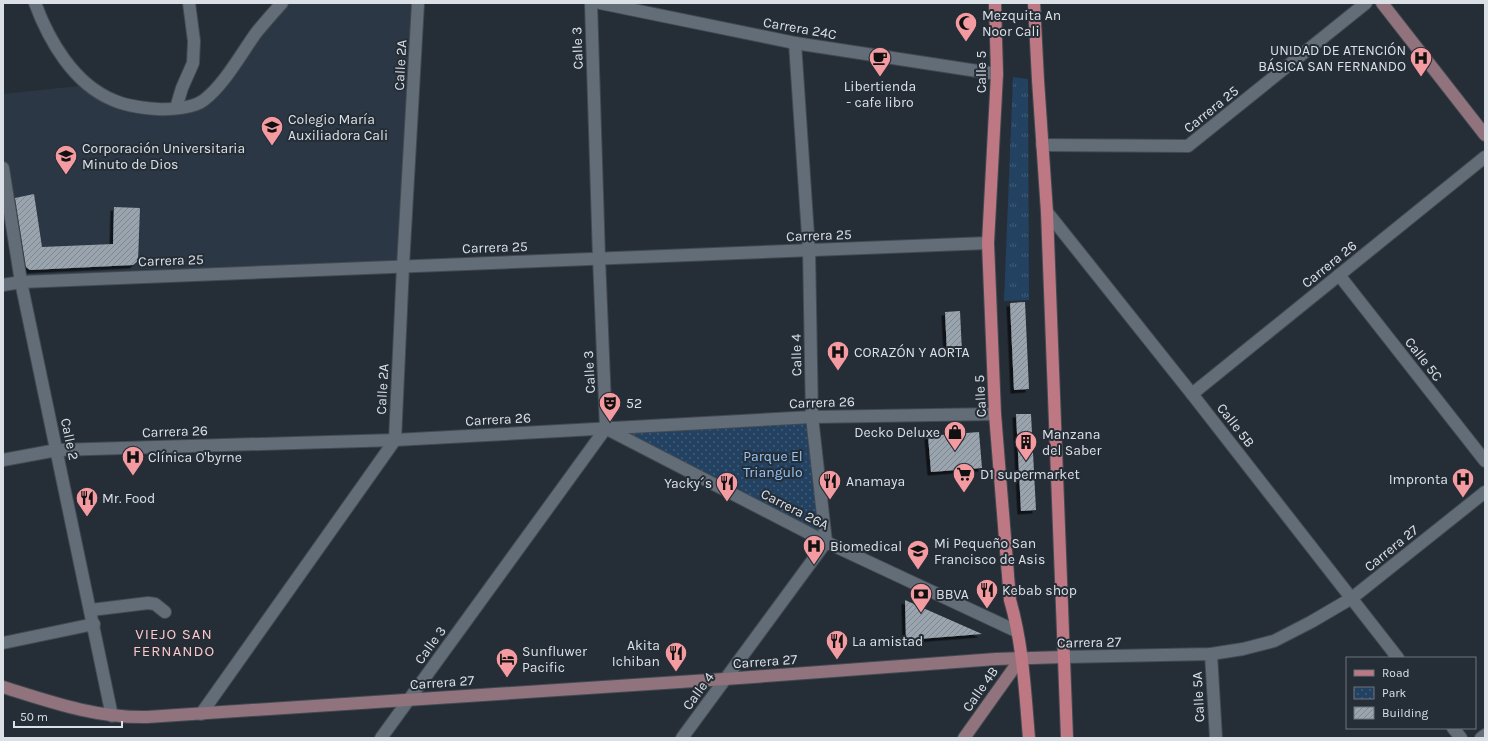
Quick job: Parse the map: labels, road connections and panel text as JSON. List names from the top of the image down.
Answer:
{
  "streets": {
    "main road": ["Calle 5"],
    "street": [
      "Carrera 24C",
      "Calle 3",
      "Calle 2A",
      "Carrera 25",
      "Carrera 26",
      "Calle 4",
      "Calle 5C",
      "Calle 5B",
      "Calle 2",
      "Carrera 26A",
      "Carrera 27",
      "Calle 4B",
      "Calle 5A"
    ]
  },
  "crossings": [
    ["Carrera 24C", "Calle 5"],
    ["Carrera 24C", "Calle 4"],
    ["Calle 3", "Carrera 25"],
    ["Calle 3", "Carrera 26"],
    ["Calle 3", "Carrera 26A"],
    ["Calle 3", "Carrera 27"],
    ["Calle 2A", "Carrera 25"],
    ["Calle 2A", "Carrera 26"],
    ["Calle 5", "Carrera 25"],
    ["Calle 5", "Carrera 26"],
    ["Calle 5", "Carrera 26A"],
    ["Calle 5", "Carrera 27"],
    ["Calle 5", "Calle 4B"],
    ["Carrera 25", "Calle 4"],
    ["Carrera 25", "Calle 2"],
    ["Carrera 26", "Calle 4"],
    ["Carrera 26", "Calle 5C"],
    ["Carrera 26", "Calle 5B"],
    ["Carrera 26", "Calle 2"],
    ["Carrera 26", "Carrera 26A"],
    ["Calle 4", "Carrera 26A"],
    ["Calle 4", "Carrera 27"],
    ["Calle 5B", "Carrera 27"],
    ["Calle 2", "Carrera 27"],
    ["Carrera 27", "Calle 4B"],
    ["Carrera 27", "Calle 5A"]
  ],
  "districts": ["VIEJO SAN FERNANDO"],
  "parks": ["Parque El Triangulo"],
  "places": {
    "mosque": ["Mezquita An Noor Cali"],
    "cafe": ["Libertienda - cafe libro"],
    "hospital": [
      "UNIDAD DE ATENCIÓN BÁSICA SAN FERNANDO",
      "CORAZÓN Y AORTA",
      "Clínica O'byrne",
      "Impronta",
      "Biomedical"
    ],
    "school or university": ["Colegio María Auxiliadora Cali", "Corporación Universitaria Minuto de Dios", "Mi Pequeño San Francisco de Asis"],
    "theatre": ["52"],
    "shop": ["Decko Deluxe"],
    "building": ["Manzana del Saber"],
    "supermarket": ["D1 supermarket"],
    "restaurant": [
      "Anamaya",
      "Yacky´s",
      "Mr. Food",
      "Kebab shop",
      "La amistad",
      "Akita Ichiban"
    ],
    "bank": ["BBVA"],
    "hotel": ["Sunfluwer Pacific"]
  },
  "legend": ["Road", "Park", "Building"],
  "scale_bar": "50 m"
}
